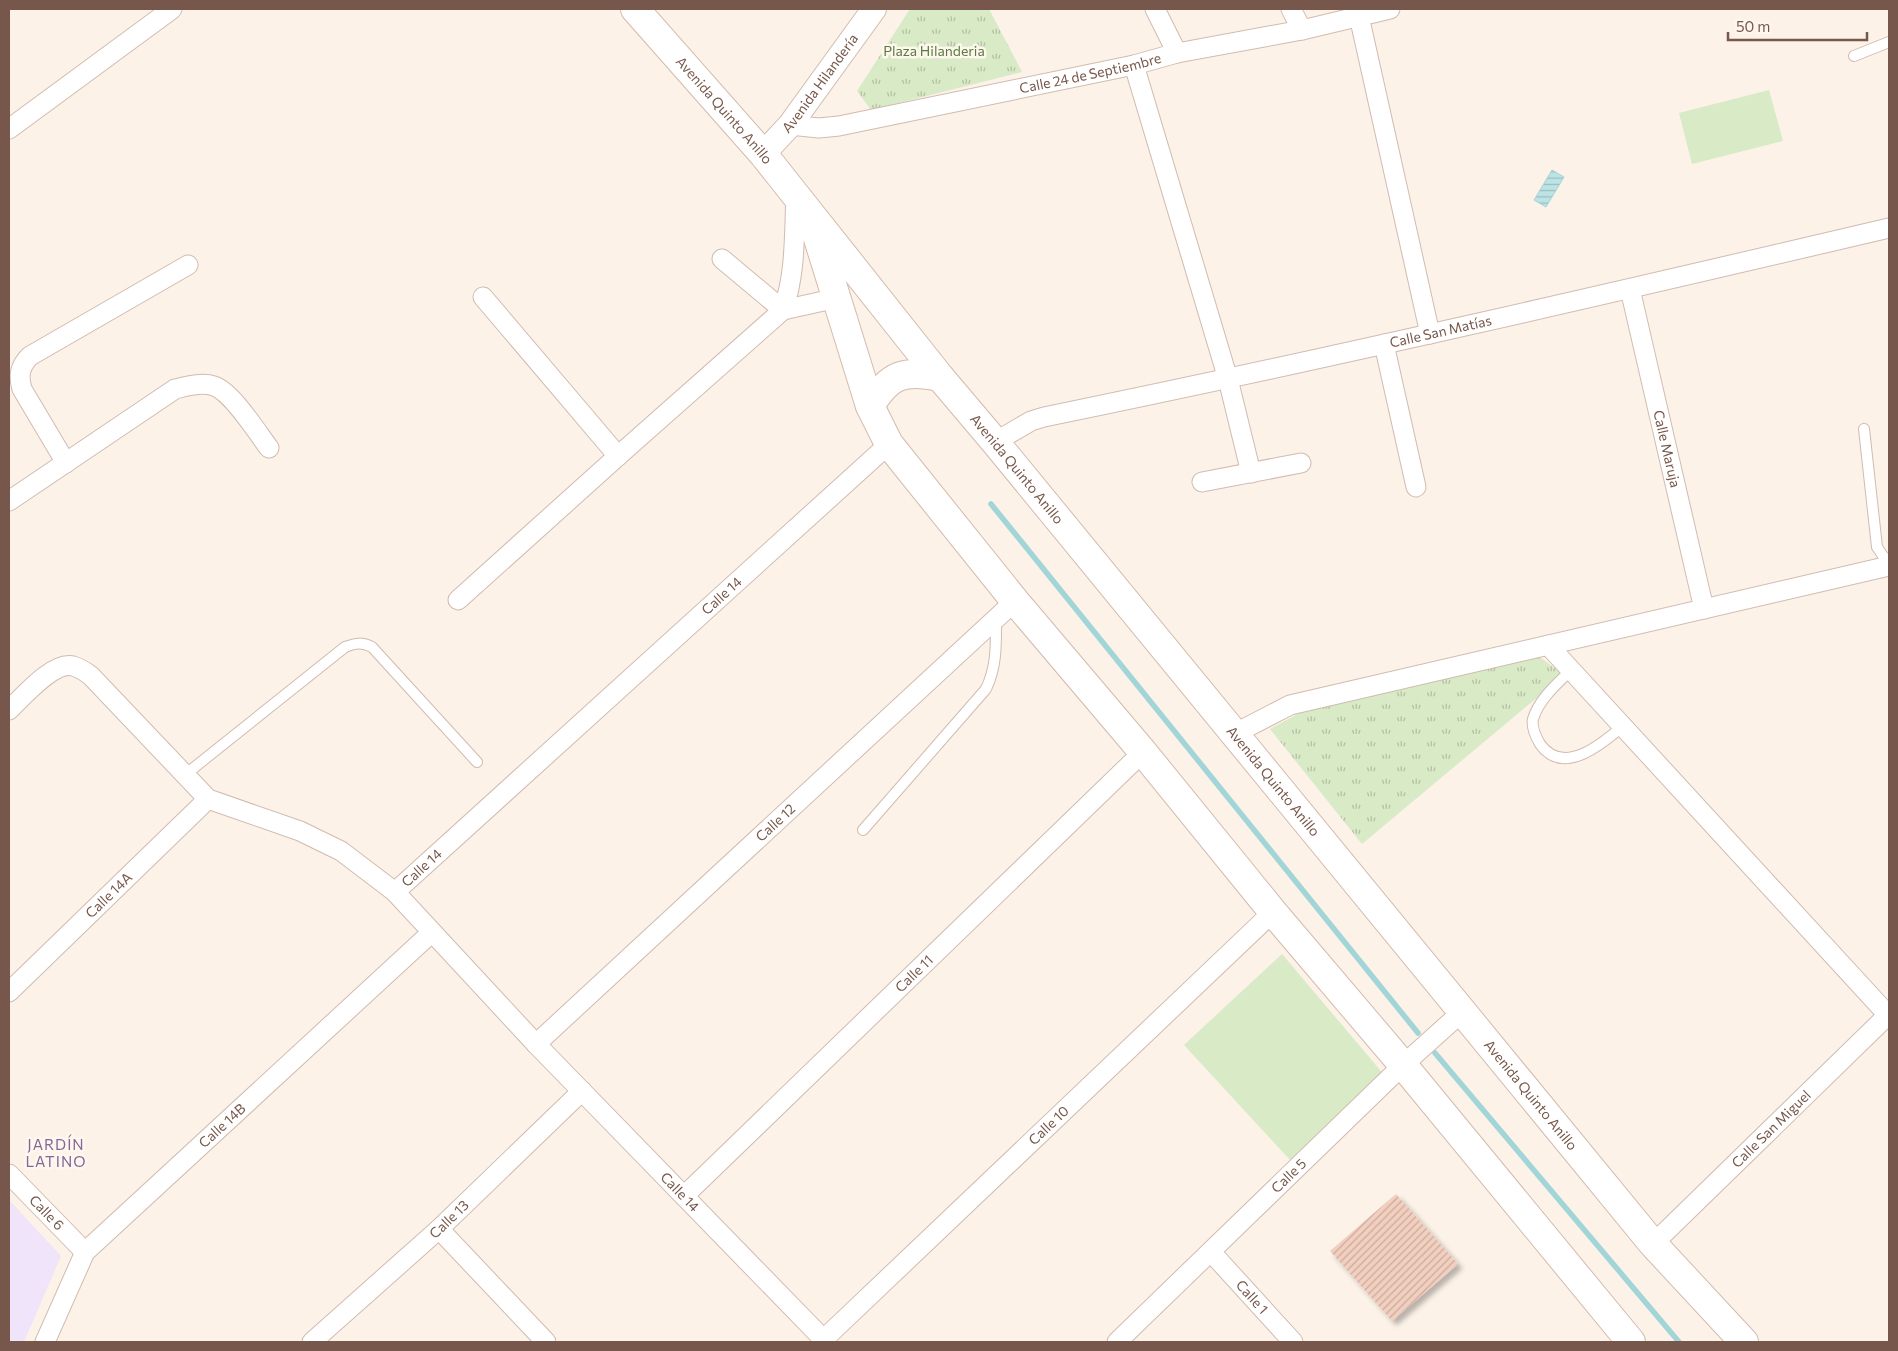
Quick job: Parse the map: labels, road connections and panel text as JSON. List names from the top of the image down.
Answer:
{
  "streets": {
    "main road": ["Avenida Quinto Anillo"],
    "street": [
      "Calle 24 de Septiembre",
      "Avenida Hilandería",
      "Calle San Matías",
      "Calle Maruja",
      "Calle 14",
      "Calle 12",
      "Calle 14A",
      "Calle 11",
      "Calle 14B",
      "Calle 10",
      "Calle San Miguel",
      "Calle 5",
      "Calle 6",
      "Calle 13",
      "Calle 1"
    ]
  },
  "crossings": [
    ["Calle 24 de Septiembre", "Avenida Hilandería"],
    ["Avenida Hilandería", "Avenida Quinto Anillo"],
    ["Avenida Quinto Anillo", "Calle San Matías"],
    ["Avenida Quinto Anillo", "Calle 14"],
    ["Avenida Quinto Anillo", "Calle 12"],
    ["Avenida Quinto Anillo", "Calle 11"],
    ["Avenida Quinto Anillo", "Calle 10"],
    ["Avenida Quinto Anillo", "Calle San Miguel"],
    ["Avenida Quinto Anillo", "Calle 5"],
    ["Calle San Matías", "Calle Maruja"],
    ["Calle 14", "Calle 12"],
    ["Calle 14", "Calle 11"],
    ["Calle 14", "Calle 14B"],
    ["Calle 14", "Calle 10"],
    ["Calle 14", "Calle 13"],
    ["Calle 14B", "Calle 6"],
    ["Calle 5", "Calle 1"]
  ],
  "districts": ["JARDÍN LATINO"],
  "parks": ["Plaza Hilanderia"],
  "scale_bar": "50 m"
}
